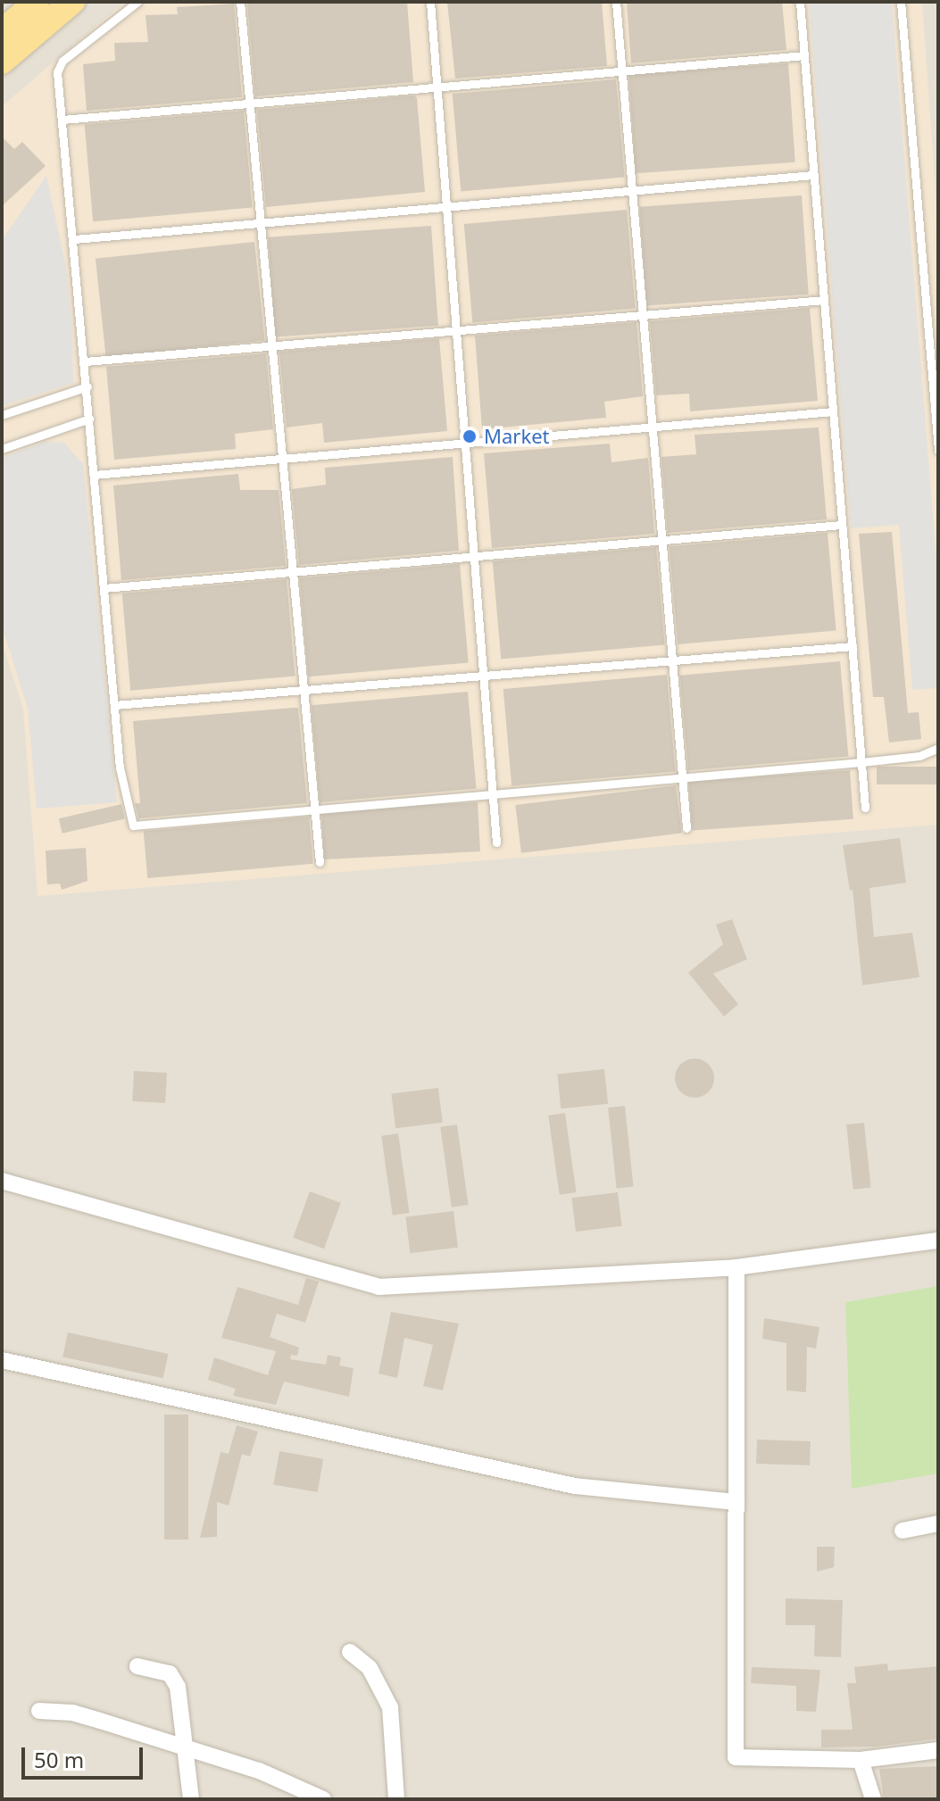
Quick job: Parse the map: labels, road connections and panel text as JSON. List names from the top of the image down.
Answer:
{
  "places": ["Market"],
  "scale_bar": "50 m"
}
